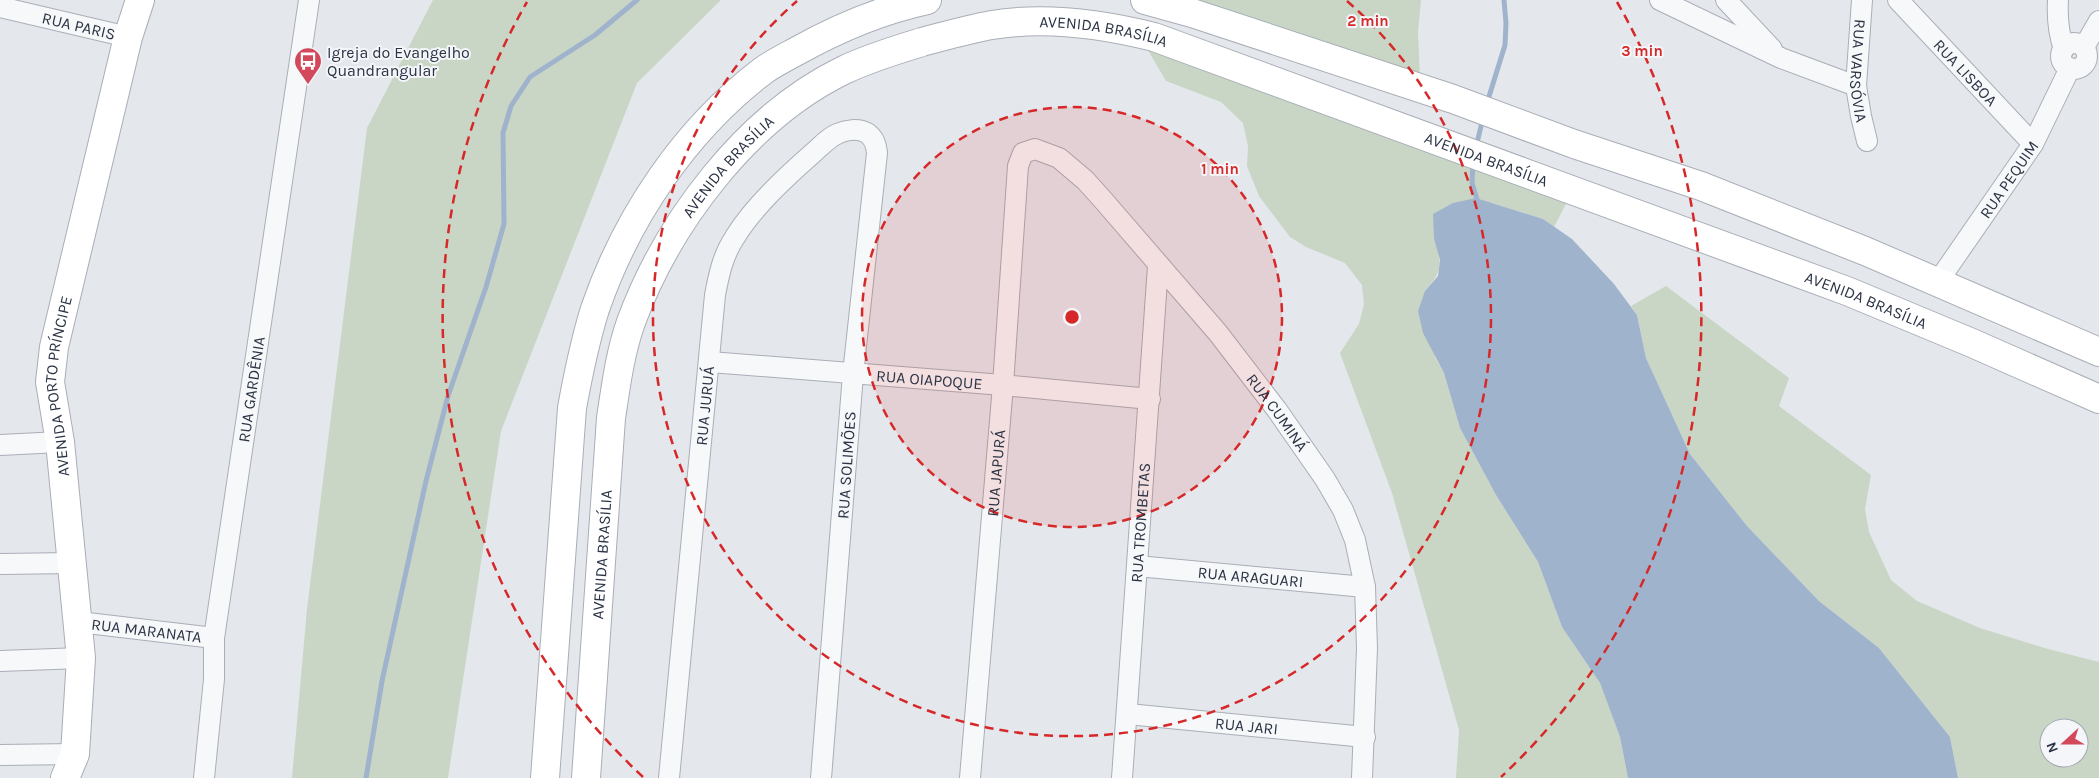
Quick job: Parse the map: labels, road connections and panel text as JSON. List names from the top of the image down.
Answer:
{
  "streets": {
    "street": [
      "RUA PARIS",
      "AVENIDA BRASÍLIA",
      "RUA VARSÓVIA",
      "RUA LISBOA",
      "RUA PEQUIM",
      "RUA OIAPOQUE",
      "AVENIDA PORTO PRÍNCIPE",
      "RUA GARDÊNIA",
      "RUA JURUÁ",
      "RUA CUMINÁ",
      "RUA SOLIMÕES",
      "RUA JAPURÁ",
      "RUA TROMBETAS",
      "RUA ARAGUARI",
      "RUA MARANATA",
      "RUA JARI"
    ]
  },
  "crossings": [
    ["RUA PARIS", "AVENIDA PORTO PRÍNCIPE"],
    ["RUA LISBOA", "RUA PEQUIM"],
    ["RUA OIAPOQUE", "RUA JURUÁ"],
    ["RUA OIAPOQUE", "RUA SOLIMÕES"],
    ["RUA OIAPOQUE", "RUA JAPURÁ"],
    ["RUA OIAPOQUE", "RUA TROMBETAS"],
    ["AVENIDA PORTO PRÍNCIPE", "RUA MARANATA"],
    ["RUA GARDÊNIA", "RUA MARANATA"],
    ["RUA JURUÁ", "RUA SOLIMÕES"],
    ["RUA CUMINÁ", "RUA JAPURÁ"],
    ["RUA CUMINÁ", "RUA TROMBETAS"],
    ["RUA CUMINÁ", "RUA ARAGUARI"],
    ["RUA CUMINÁ", "RUA JARI"],
    ["RUA TROMBETAS", "RUA ARAGUARI"],
    ["RUA TROMBETAS", "RUA JARI"]
  ],
  "places": {
    "bus stop": ["Igreja do Evangelho Quandrangular"]
  },
  "north": "left",
  "rings": ["2 min", "3 min", "1 min"]
}
